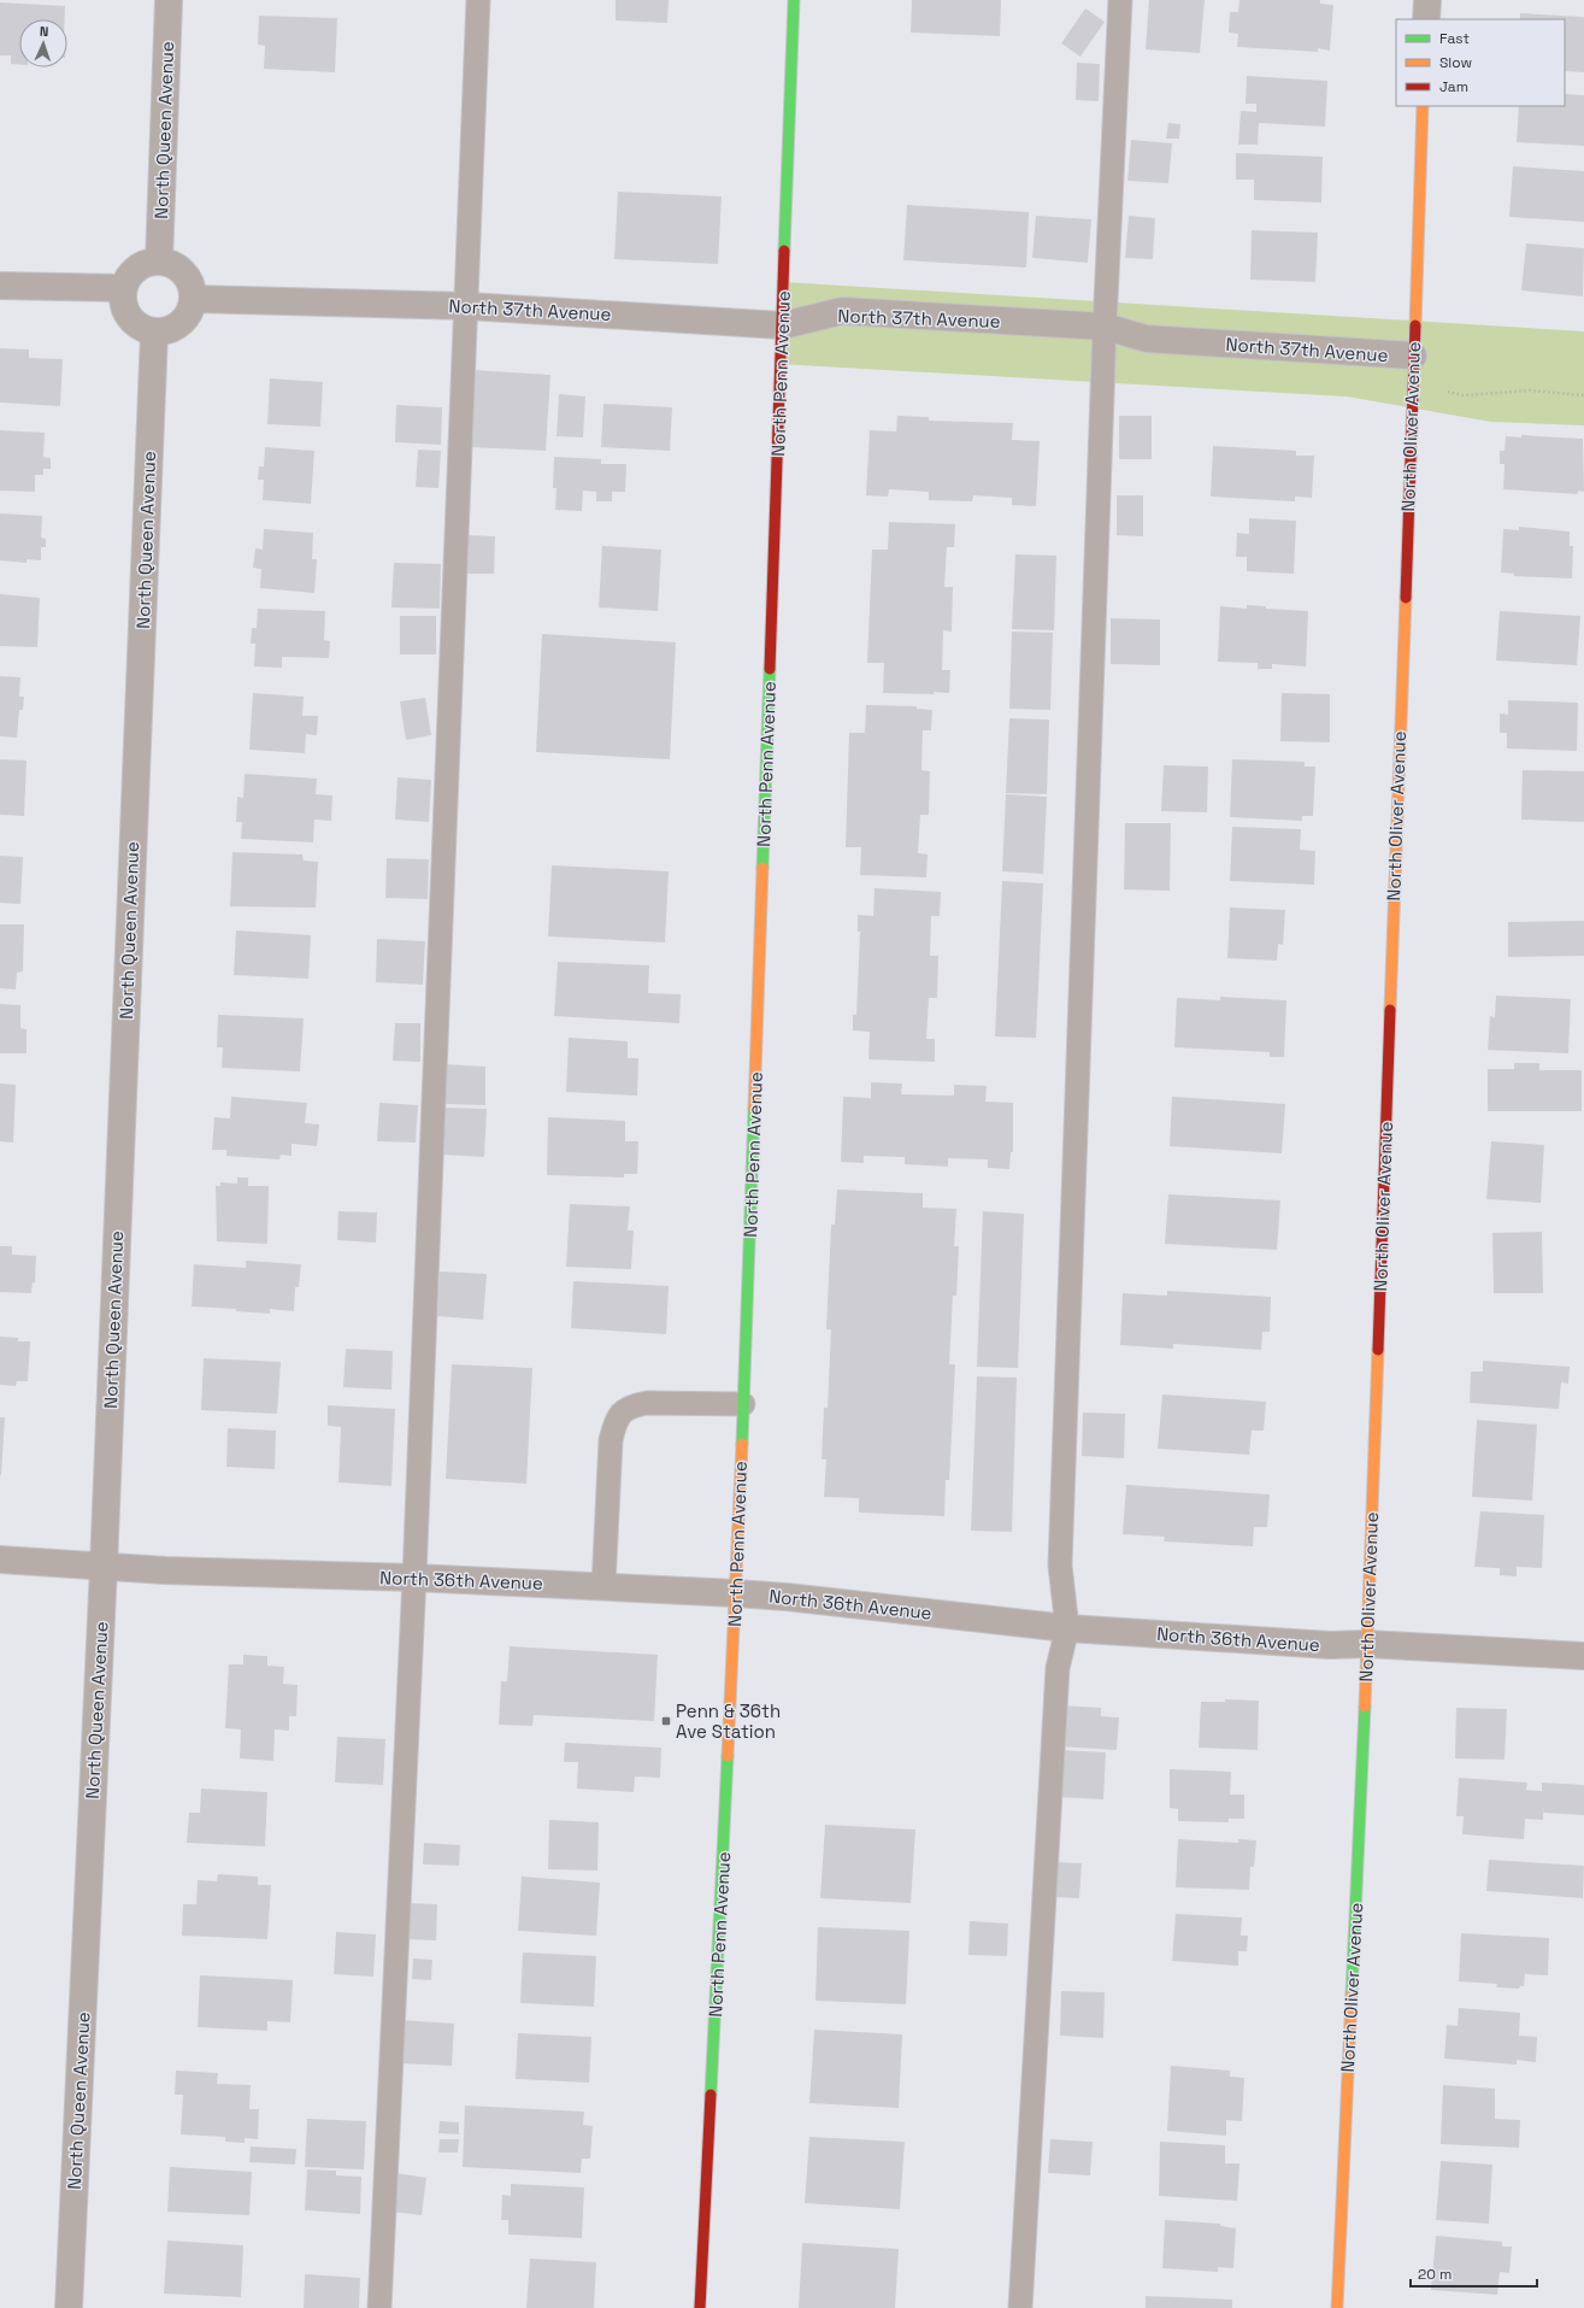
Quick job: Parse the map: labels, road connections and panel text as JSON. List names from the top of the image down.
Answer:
{
  "streets": {
    "main road": ["North Penn Avenue", "North Oliver Avenue"],
    "street": ["North Queen Avenue", "North 37th Avenue", "North 36th Avenue"]
  },
  "crossings": [
    ["North Queen Avenue", "North 37th Avenue"],
    ["North Queen Avenue", "North 36th Avenue"],
    ["North 37th Avenue", "North Penn Avenue"],
    ["North 37th Avenue", "North Oliver Avenue"],
    ["North Penn Avenue", "North 36th Avenue"],
    ["North Oliver Avenue", "North 36th Avenue"]
  ],
  "places": {
    "transit": ["Penn & 36th Ave Station"]
  },
  "legend": ["Fast", "Slow", "Jam"],
  "scale_bar": "20 m",
  "north": "top"
}
